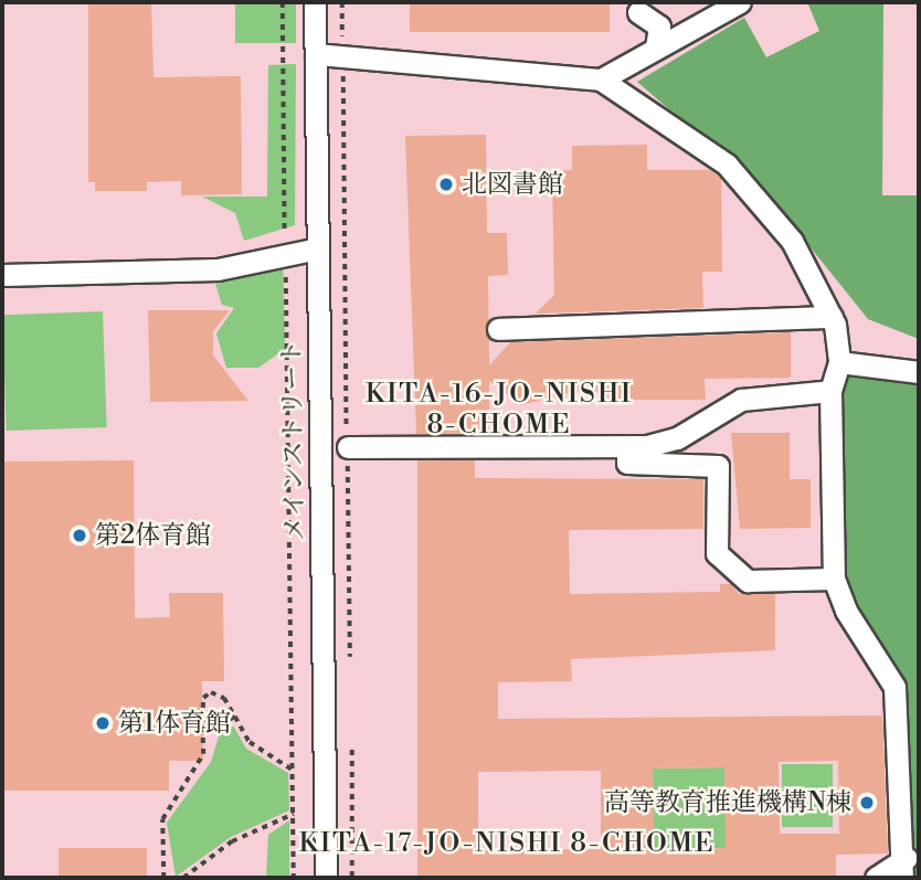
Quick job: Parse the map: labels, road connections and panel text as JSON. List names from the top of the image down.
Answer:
{
  "streets": {
    "lane": ["メインストリート"]
  },
  "districts": ["KITA-16-JO-NISHI 8-CHOME", "KITA-17-JO-NISHI 8-CHOME"],
  "places": [
    "北図書館",
    "第2体育館",
    "第1体育館",
    "高等教育推進機構N棟"
  ]
}
